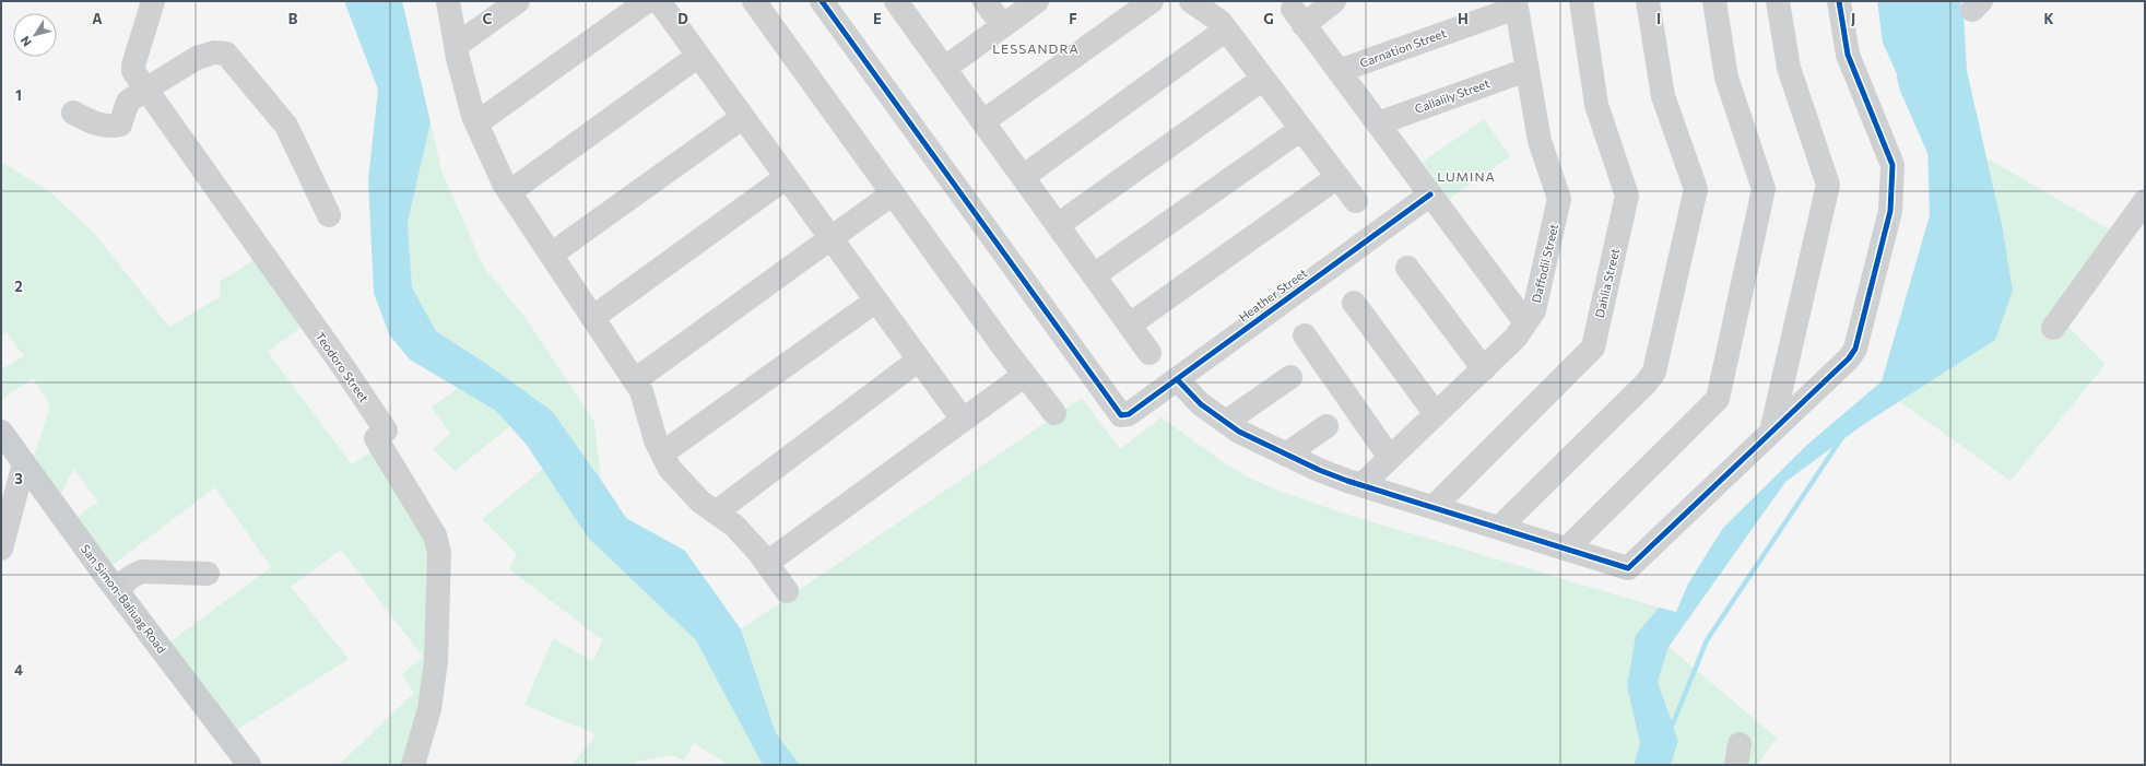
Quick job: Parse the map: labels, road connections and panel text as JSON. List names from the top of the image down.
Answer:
{
  "streets": {
    "main road": ["San Simon-Baliuag Road"],
    "street": [
      "Carnation Street",
      "Callalily Street",
      "Daffodil Street",
      "Dahlia Street",
      "Heather Street",
      "Teodoro Street"
    ]
  },
  "crossings": [
    ["Carnation Street", "Daffodil Street"],
    ["Callalily Street", "Daffodil Street"]
  ],
  "districts": ["LESSANDRA", "LUMINA"],
  "north": "bottom left",
  "grid": {
    "columns": [
      "A",
      "B",
      "C",
      "D",
      "E",
      "F",
      "G",
      "H",
      "I",
      "J",
      "K"
    ],
    "rows": [
      "1",
      "2",
      "3",
      "4"
    ]
  }
}
